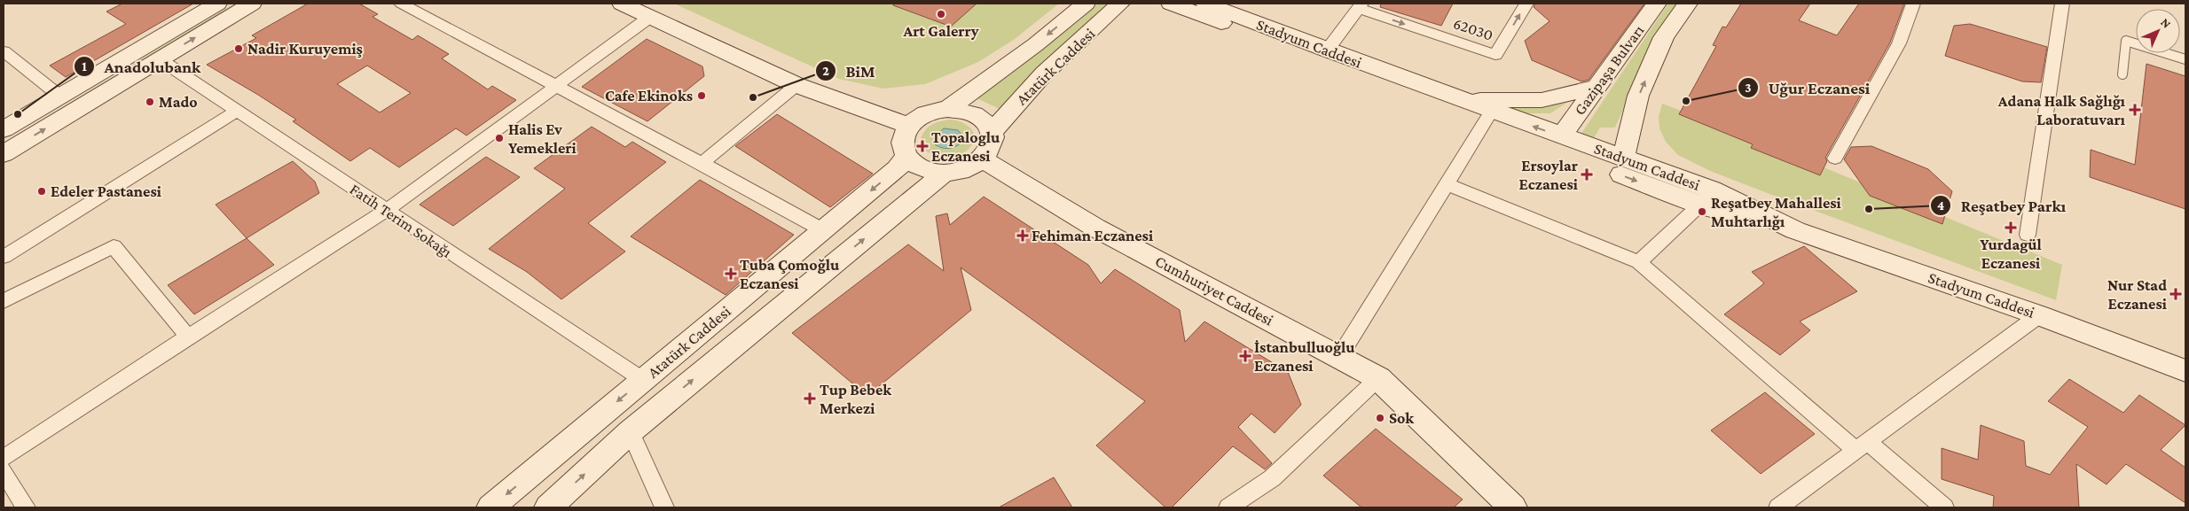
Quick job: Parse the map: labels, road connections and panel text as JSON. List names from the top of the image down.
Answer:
{
  "streets": {
    "main road": [
      "Stadyum Caddesi",
      "Atatürk Caddesi",
      "Gazipaşa Bulvarı",
      "Cumhuriyet Caddesi"
    ],
    "street": ["62030", "Fatih Terim Sokağı"]
  },
  "crossings": [
    ["Stadyum Caddesi", "Gazipaşa Bulvarı"],
    ["Atatürk Caddesi", "Fatih Terim Sokağı"],
    ["Atatürk Caddesi", "Cumhuriyet Caddesi"]
  ],
  "one_way": ["62030"],
  "places": {
    "other": [
      "Art Galerry",
      "Nadir Kuruyemiş",
      "Cafe Ekinoks",
      "BiM",
      "Uğur Eczanesi",
      "Mado",
      "Anadolubank",
      "Halis Ev Yemekleri",
      "Edeler Pastanesi",
      "Reşatbey Parkı",
      "Reşatbey Mahallesi Muhtarlığı",
      "Sok"
    ],
    "health": [
      "Adana Halk Sağlığı Laboratuvarı",
      "Topaloglu Eczanesi",
      "Ersoylar Eczanesi",
      "Yurdagül Eczanesi",
      "Fehiman Eczanesi",
      "Tuba Çomoğlu Eczanesi",
      "Nur Stad Eczanesi",
      "İstanbulluoğlu Eczanesi",
      "Tup Bebek Merkezi"
    ]
  },
  "north": "top right"
}
